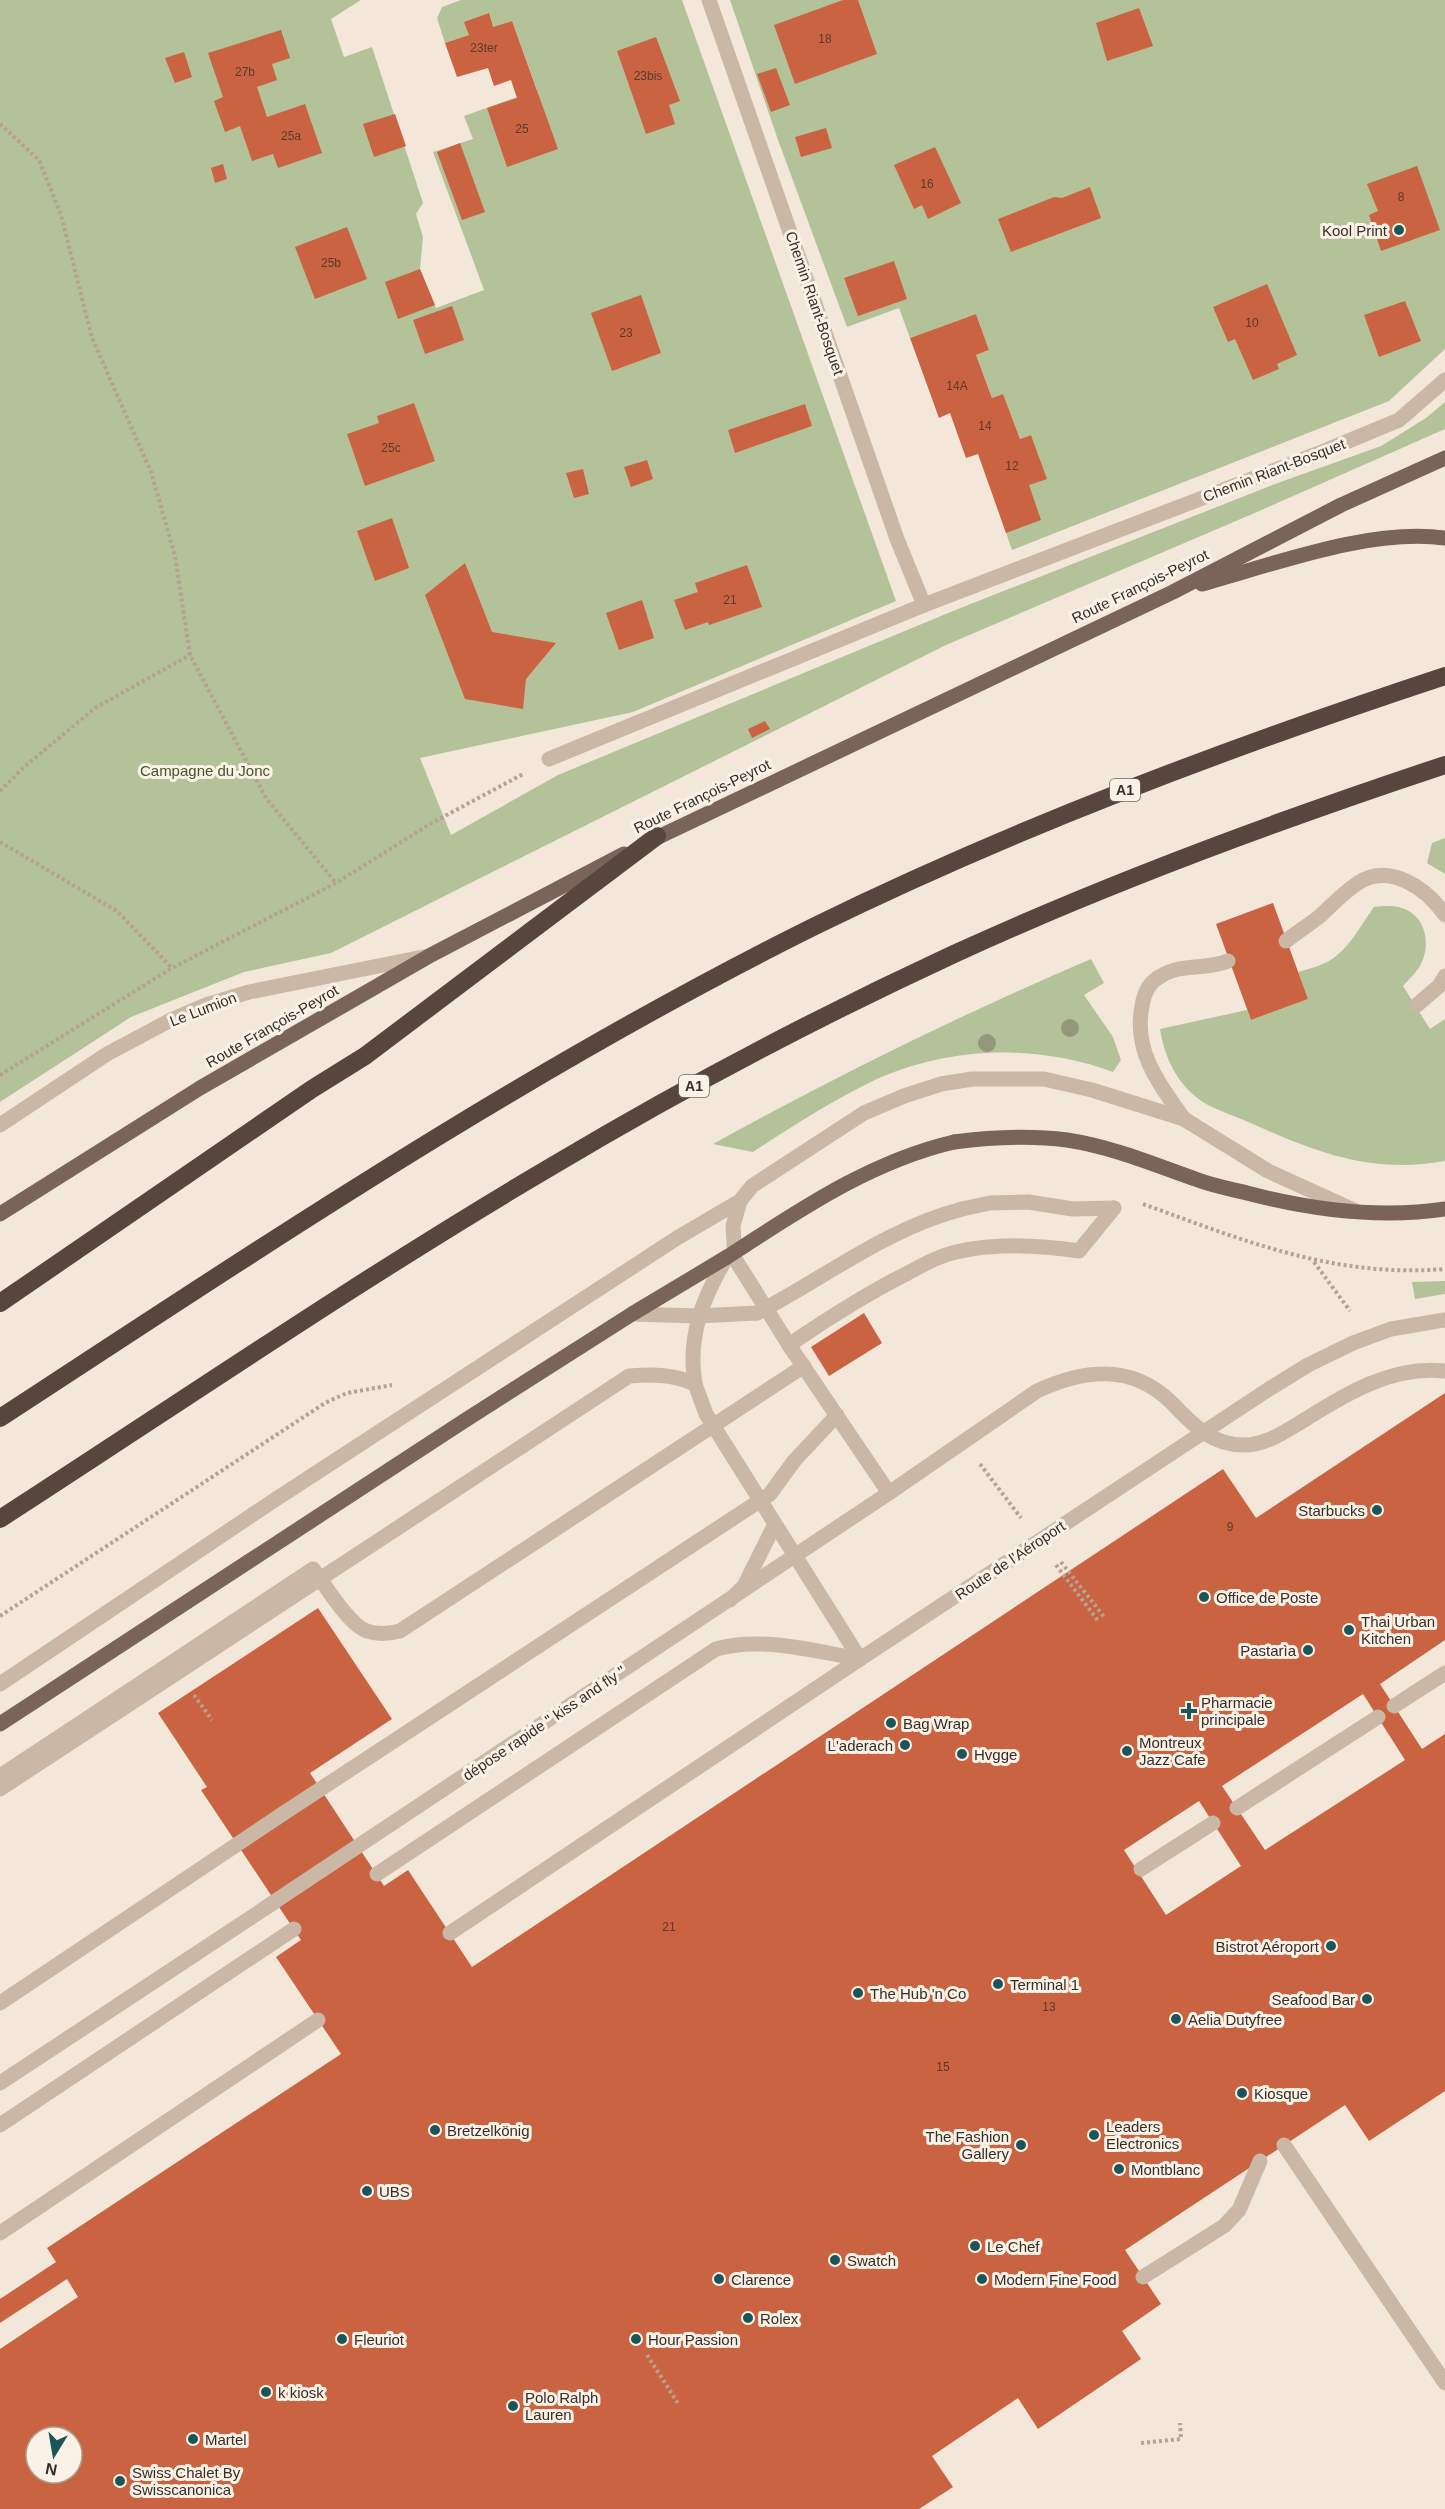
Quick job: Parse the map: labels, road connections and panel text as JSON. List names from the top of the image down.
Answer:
{
  "streets": {
    "highway": ["A1"],
    "main road": ["Route François-Peyrot"],
    "street": [
      "Chemin Riant-Bosquet",
      "Le Lumion",
      "Route de l'Aéroport",
      "dépose rapide \" kiss and fly \""
    ]
  },
  "crossings": [
    ["Route François-Peyrot", "Le Lumion"]
  ],
  "parks": ["Campagne du Jonc"],
  "places": {
    "other": [
      "Kool Print",
      "Starbucks",
      "Office de Poste",
      "Thai Urban Kitchen",
      "Pastarìa",
      "Bag Wrap",
      "L'aderach",
      "Montreux Jazz Cafe",
      "Hvgge",
      "Bistrot Aéroport",
      "Terminal 1",
      "The Hub 'n Co",
      "Seafood Bar",
      "Aelia Dutyfree",
      "Kiosque",
      "Bretzelkönig",
      "Leaders Electronics",
      "The Fashion Gallery",
      "Montblanc",
      "UBS",
      "Le Chef",
      "Swatch",
      "Clarence",
      "Modern Fine Food",
      "Rolex",
      "Fleuriot",
      "Hour Passion",
      "k kiosk",
      "Polo Ralph Lauren",
      "Martel",
      "Swiss Chalet By Swisscanonica"
    ],
    "health": ["Pharmacie principale"]
  },
  "house_numbers": [
    "18",
    "23ter",
    "27b",
    "23bis",
    "25",
    "25a",
    "16",
    "8",
    "25b",
    "10",
    "23",
    "14A",
    "14",
    "25c",
    "12",
    "21",
    "9",
    "21",
    "13",
    "15"
  ],
  "north": "bottom"
}
